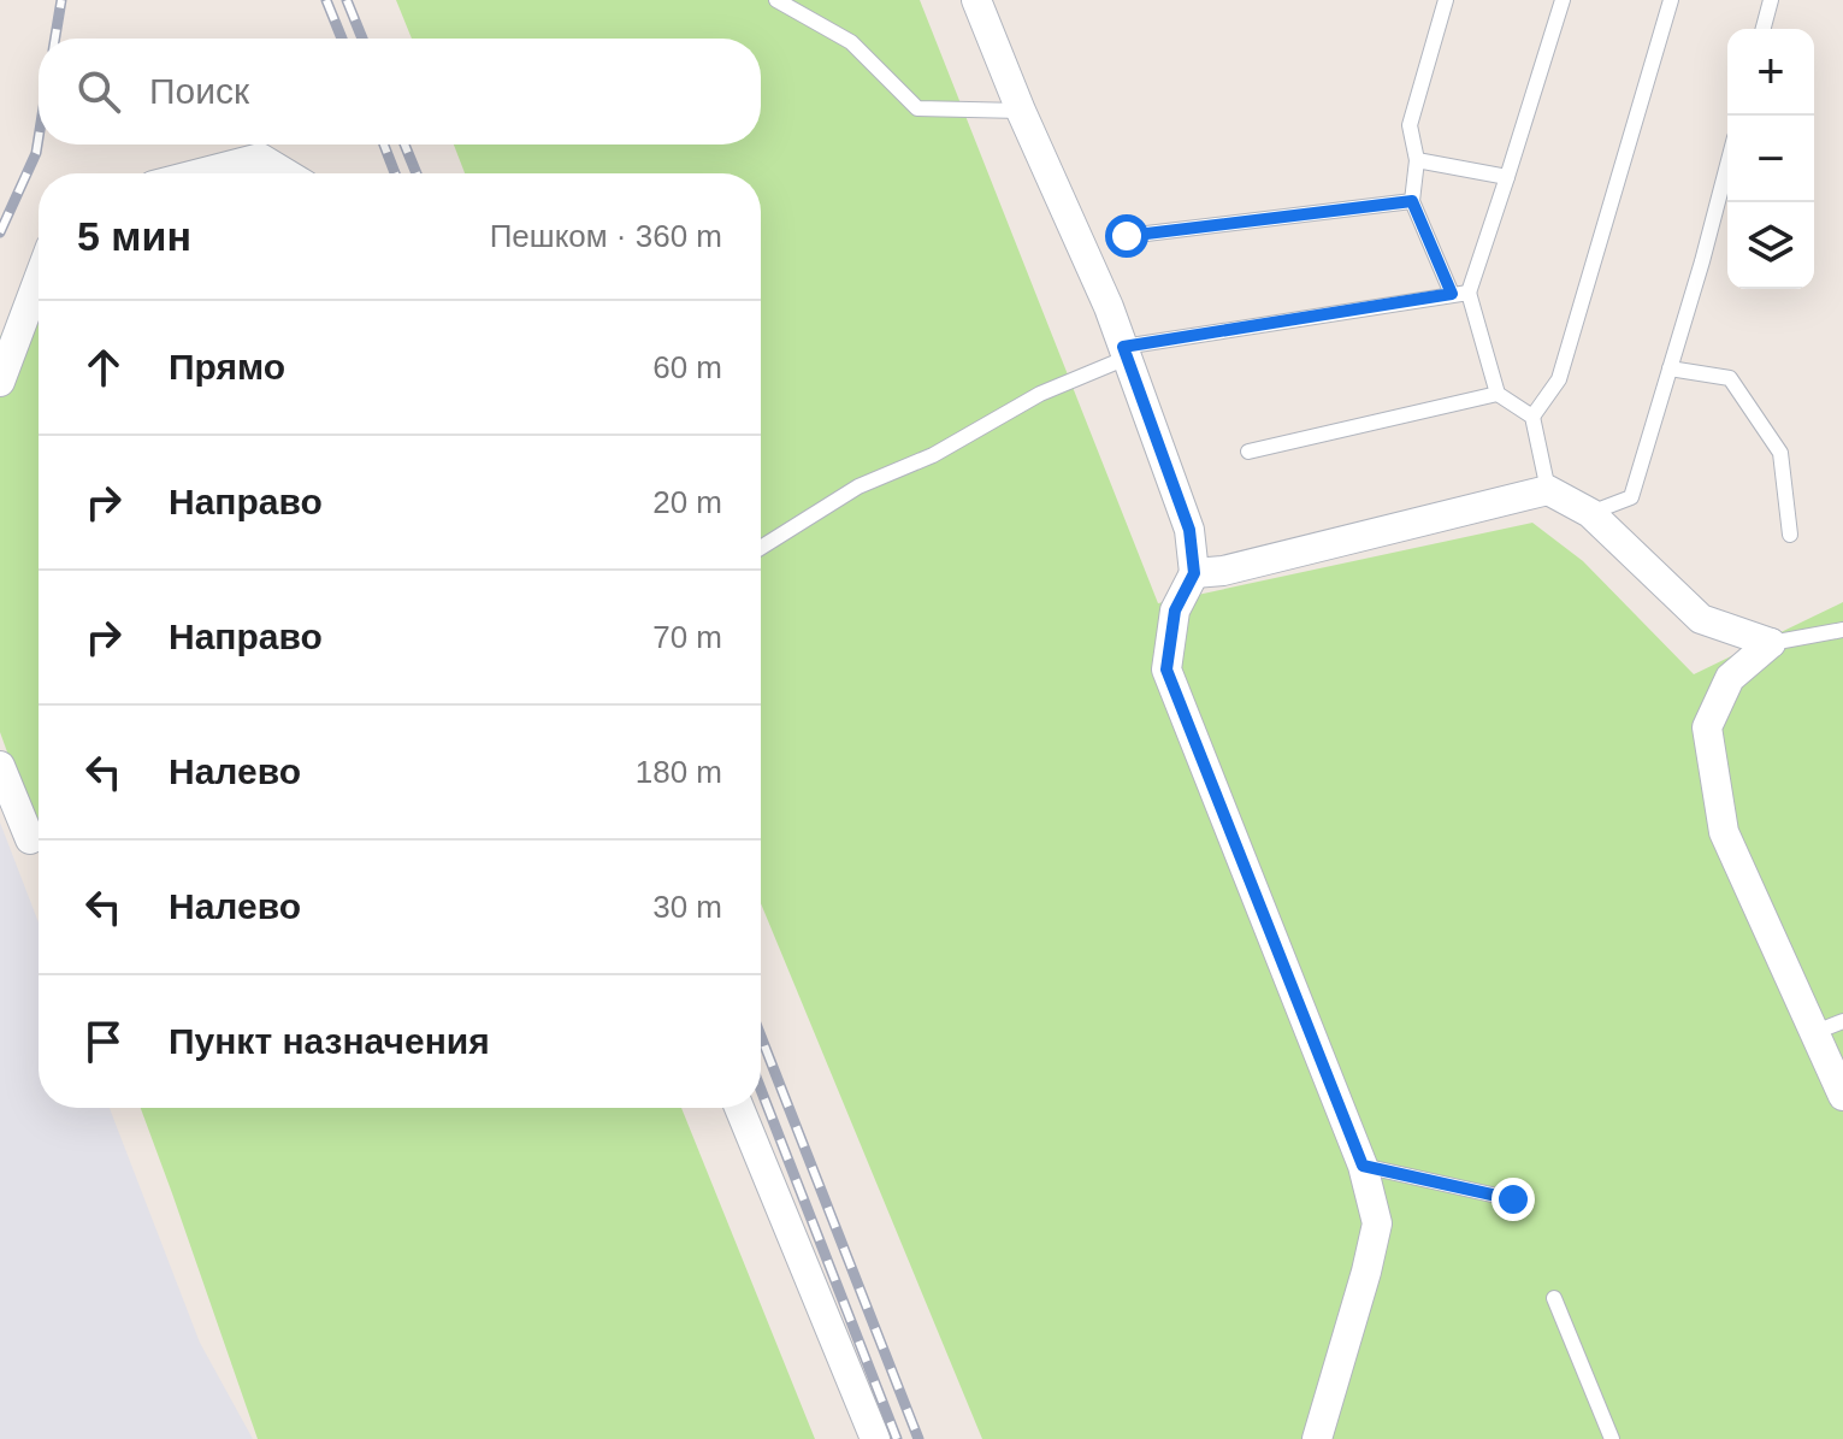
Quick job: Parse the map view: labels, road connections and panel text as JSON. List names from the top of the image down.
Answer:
{
  "page": {
    "map_buttons": ["+", "−"],
    "search": "Поиск",
    "heading": ["5 мин", "Пешком · 360 m"],
    "list": [
      ["Прямо", "60 m"],
      ["Направо", "20 m"],
      ["Направо", "70 m"],
      ["Налево", "180 m"],
      ["Налево", "30 m"],
      "Пункт назначения"
    ]
  }
}
